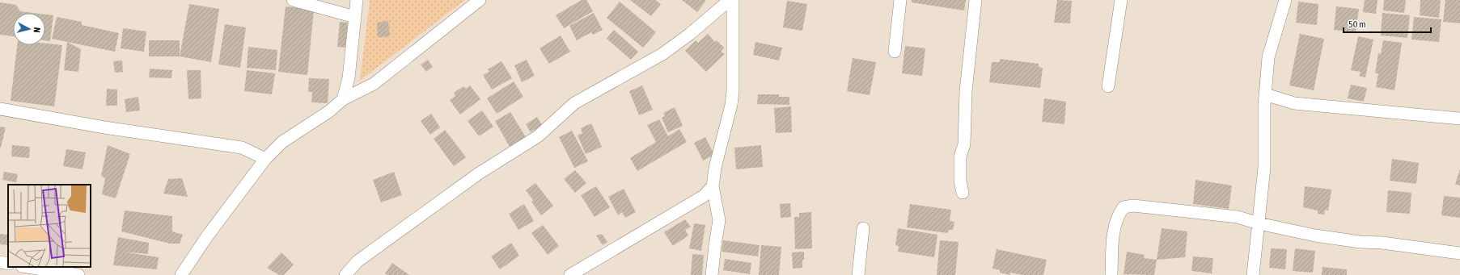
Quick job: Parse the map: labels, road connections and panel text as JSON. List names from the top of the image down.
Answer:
{
  "scale_bar": "50 m",
  "north": "right"
}
